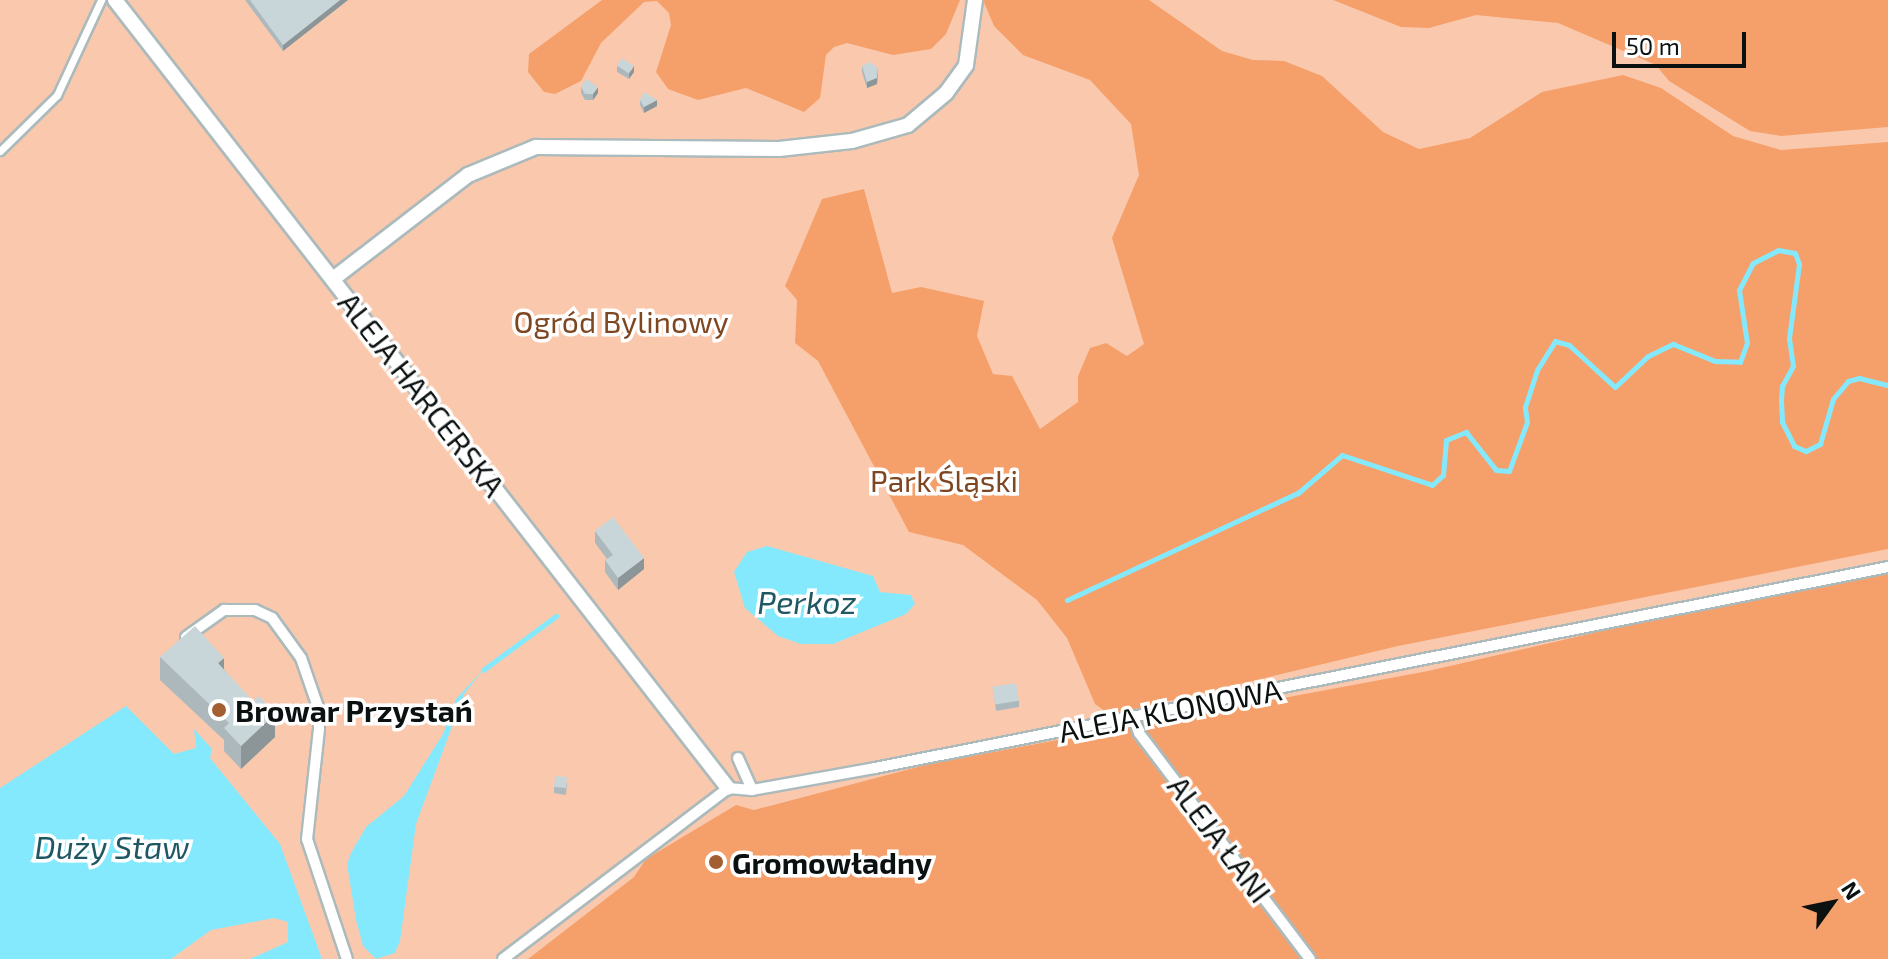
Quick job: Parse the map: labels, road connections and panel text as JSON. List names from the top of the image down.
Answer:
{
  "streets": {
    "street": ["ALEJA HARCERSKA", "ALEJA KLONOWA", "ALEJA ŁANI"]
  },
  "crossings": [
    ["ALEJA HARCERSKA", "ALEJA KLONOWA"],
    ["ALEJA KLONOWA", "ALEJA ŁANI"]
  ],
  "water": ["Perkoz", "Duży Staw"],
  "parks": ["Ogród Bylinowy", "Park Śląski"],
  "places": ["Browar Przystań", "Gromowładny"],
  "scale_bar": "50 m",
  "north": "top right"
}
